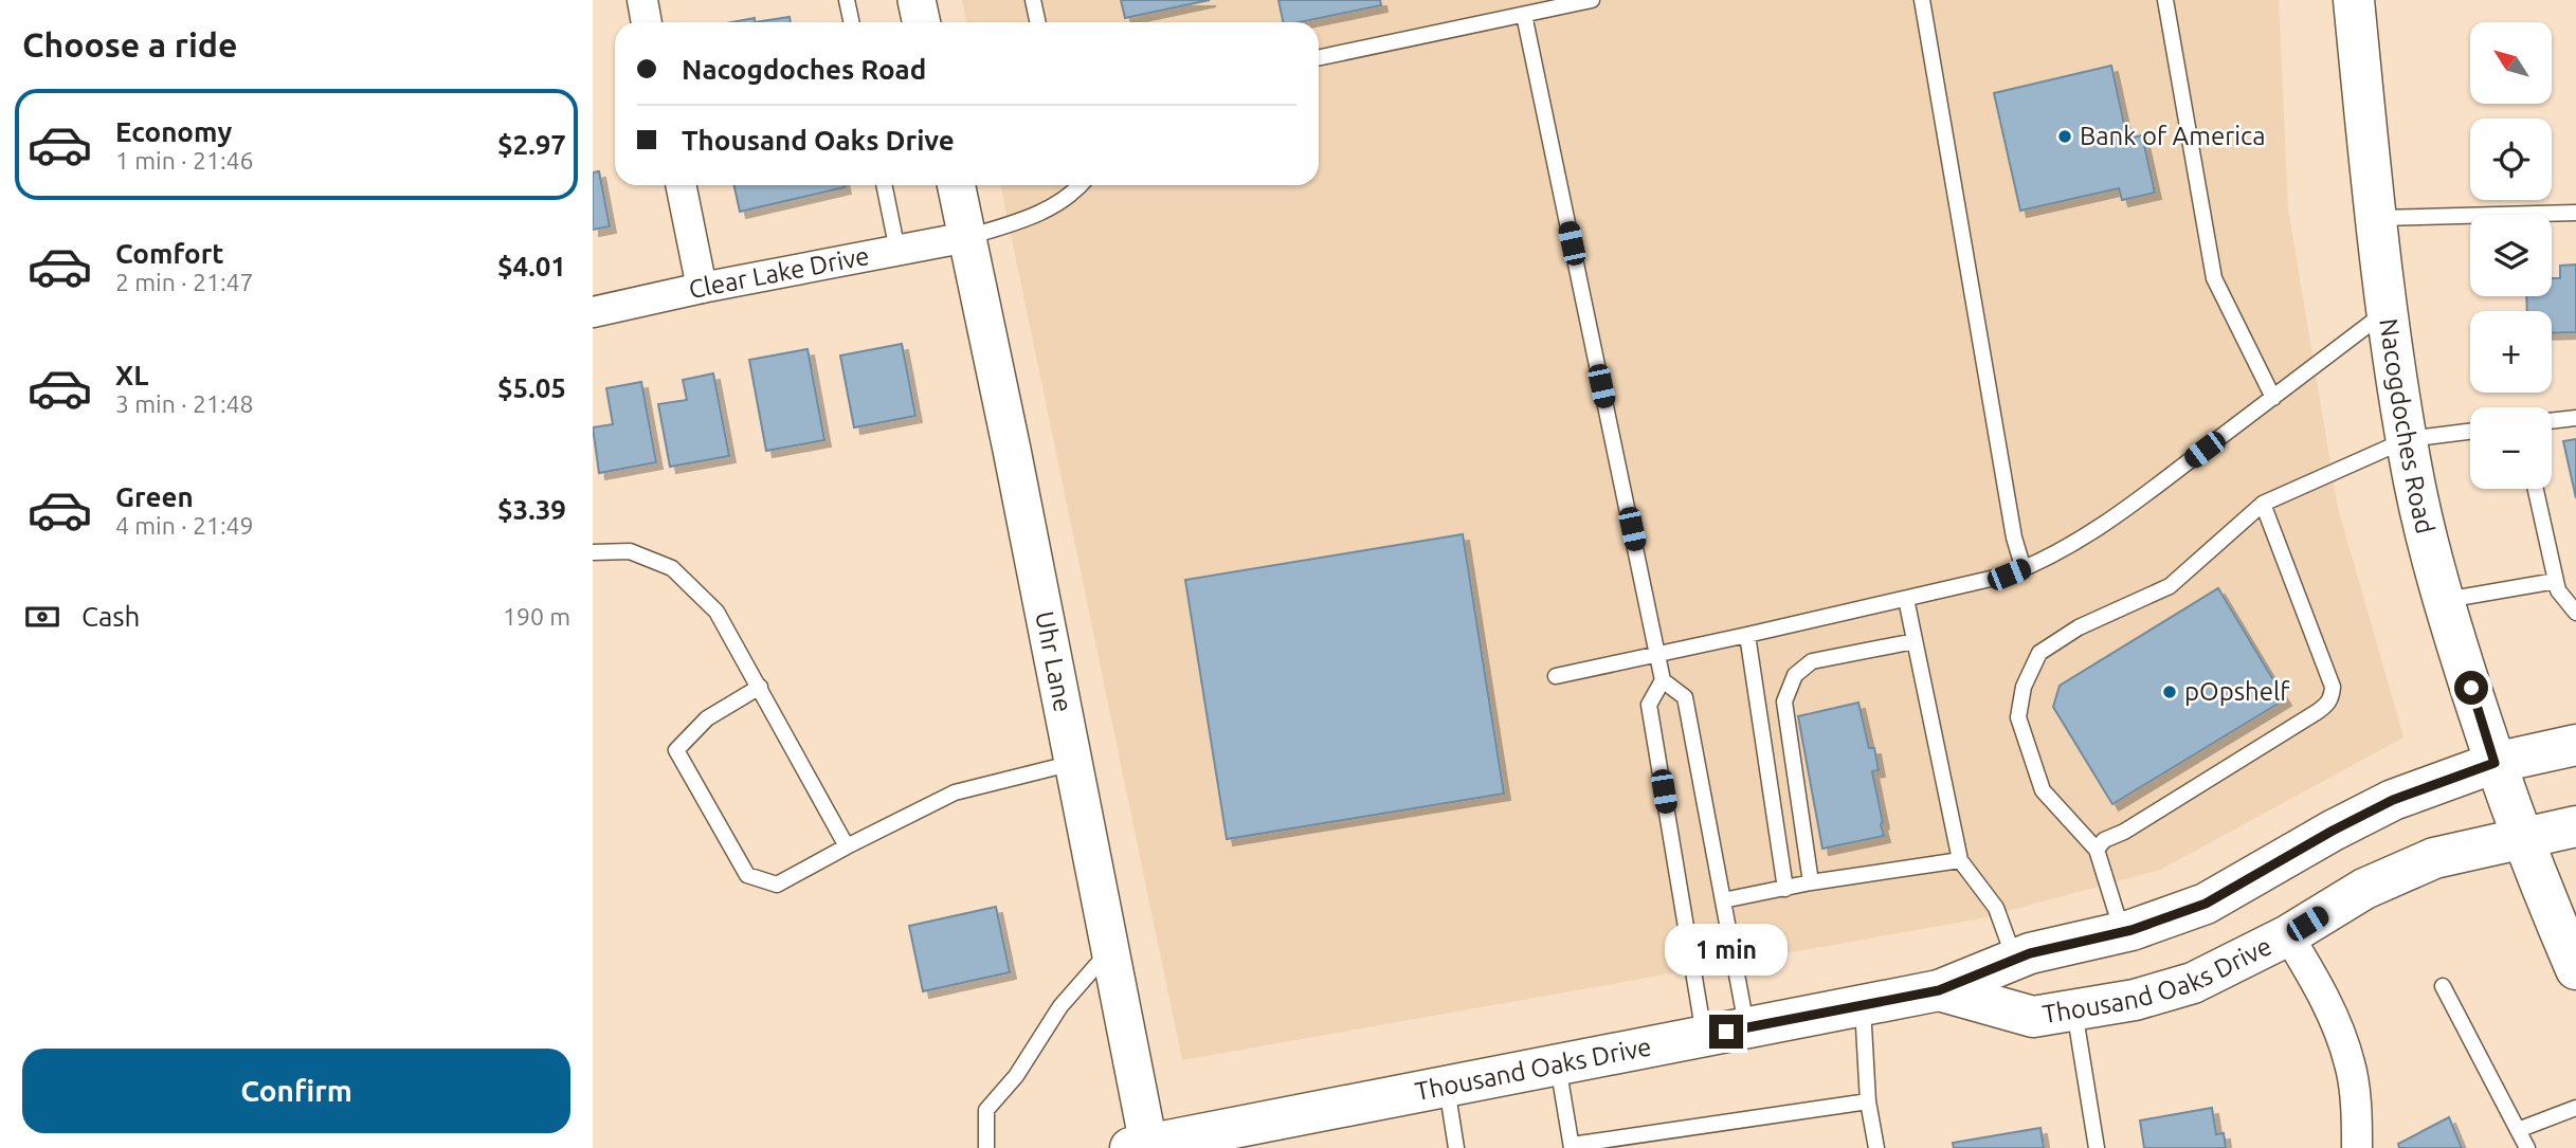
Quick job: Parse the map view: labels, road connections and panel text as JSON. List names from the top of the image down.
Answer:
{
  "streets": {
    "main road": ["Nacogdoches Road", "Thousand Oaks Drive"],
    "street": ["Clear Lake Drive", "Uhr Lane"]
  },
  "crossings": [
    ["Clear Lake Drive", "Uhr Lane"],
    ["Nacogdoches Road", "Thousand Oaks Drive"],
    ["Uhr Lane", "Thousand Oaks Drive"]
  ],
  "places": ["Bank of America", "pOpshelf"],
  "north": "top left",
  "page": {
    "heading": "Choose a ride",
    "map_buttons": ["+", "−"],
    "banner": ["Nacogdoches Road", "Thousand Oaks Drive"],
    "list": [
      {
        "name": "Economy",
        "note": "1 min · 21:46",
        "value": "$2.97"
      },
      {
        "name": "Comfort",
        "note": "2 min · 21:47",
        "value": "$4.01"
      },
      {
        "name": "XL",
        "note": "3 min · 21:48",
        "value": "$5.05"
      },
      {
        "name": "Green",
        "note": "4 min · 21:49",
        "value": "$3.39"
      }
    ],
    "pay": ["Cash", "190 m"],
    "bubble": "1 min",
    "buttons": "Confirm"
  }
}
